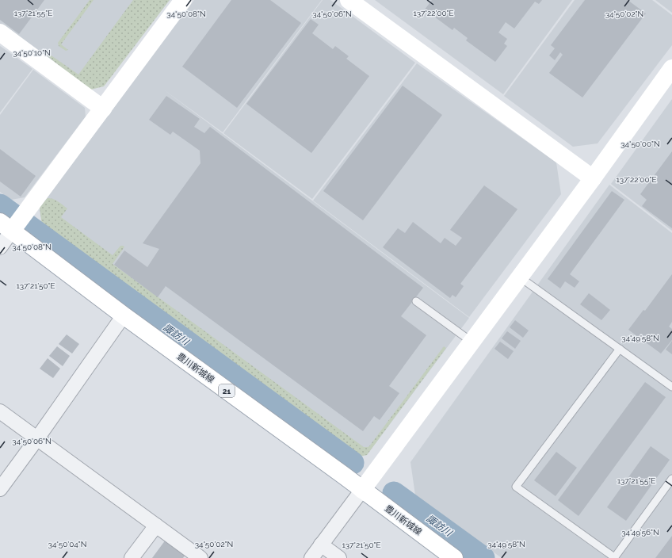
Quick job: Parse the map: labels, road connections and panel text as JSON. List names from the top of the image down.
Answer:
{
  "streets": {
    "street": ["豊川新城線", "21"]
  },
  "water": ["諏訪川"],
  "coordinates": [
    "137°21'55\"E",
    "137°22'00\"E",
    "34°50'08\"N",
    "34°50'06\"N",
    "34°50'02\"N",
    "34°50'10\"N",
    "34°50'00\"N",
    "137°21'50\"E",
    "34°49'58\"N",
    "34°49'56\"N",
    "34°50'04\"N"
  ]
}
